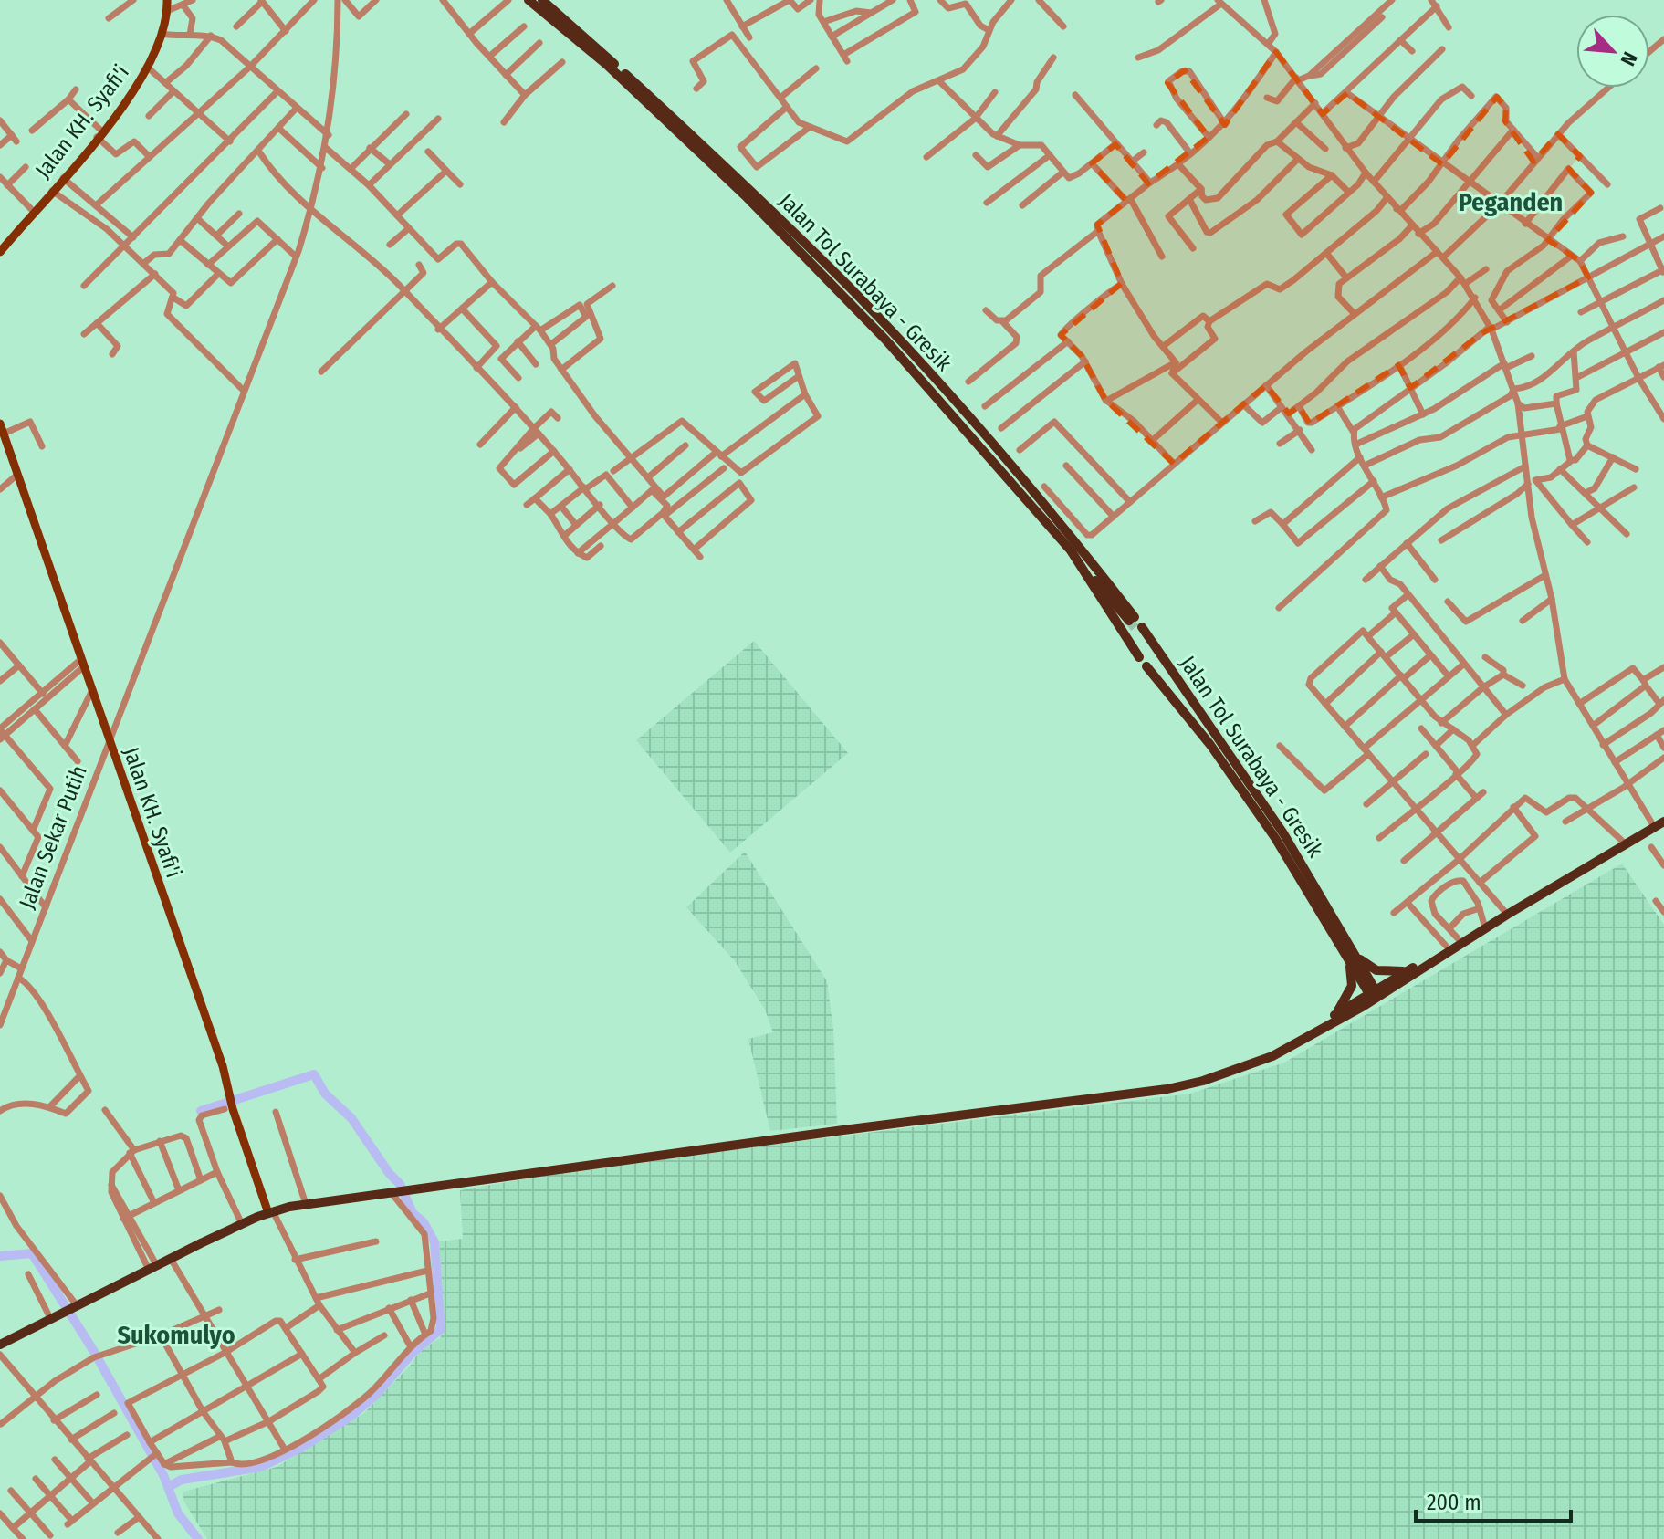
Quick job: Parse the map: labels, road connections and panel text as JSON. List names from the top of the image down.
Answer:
{
  "streets": {
    "highway": ["Jalan Tol Surabaya - Gresik"],
    "main road": ["Jalan KH. Syafi'i"],
    "street": ["Jalan Sekar Putih"]
  },
  "crossings": [
    ["Jalan KH. Syafi'i", "Jalan Sekar Putih"]
  ],
  "districts": ["Peganden", "Sukomulyo"],
  "scale_bar": "200 m",
  "north": "bottom right"
}
